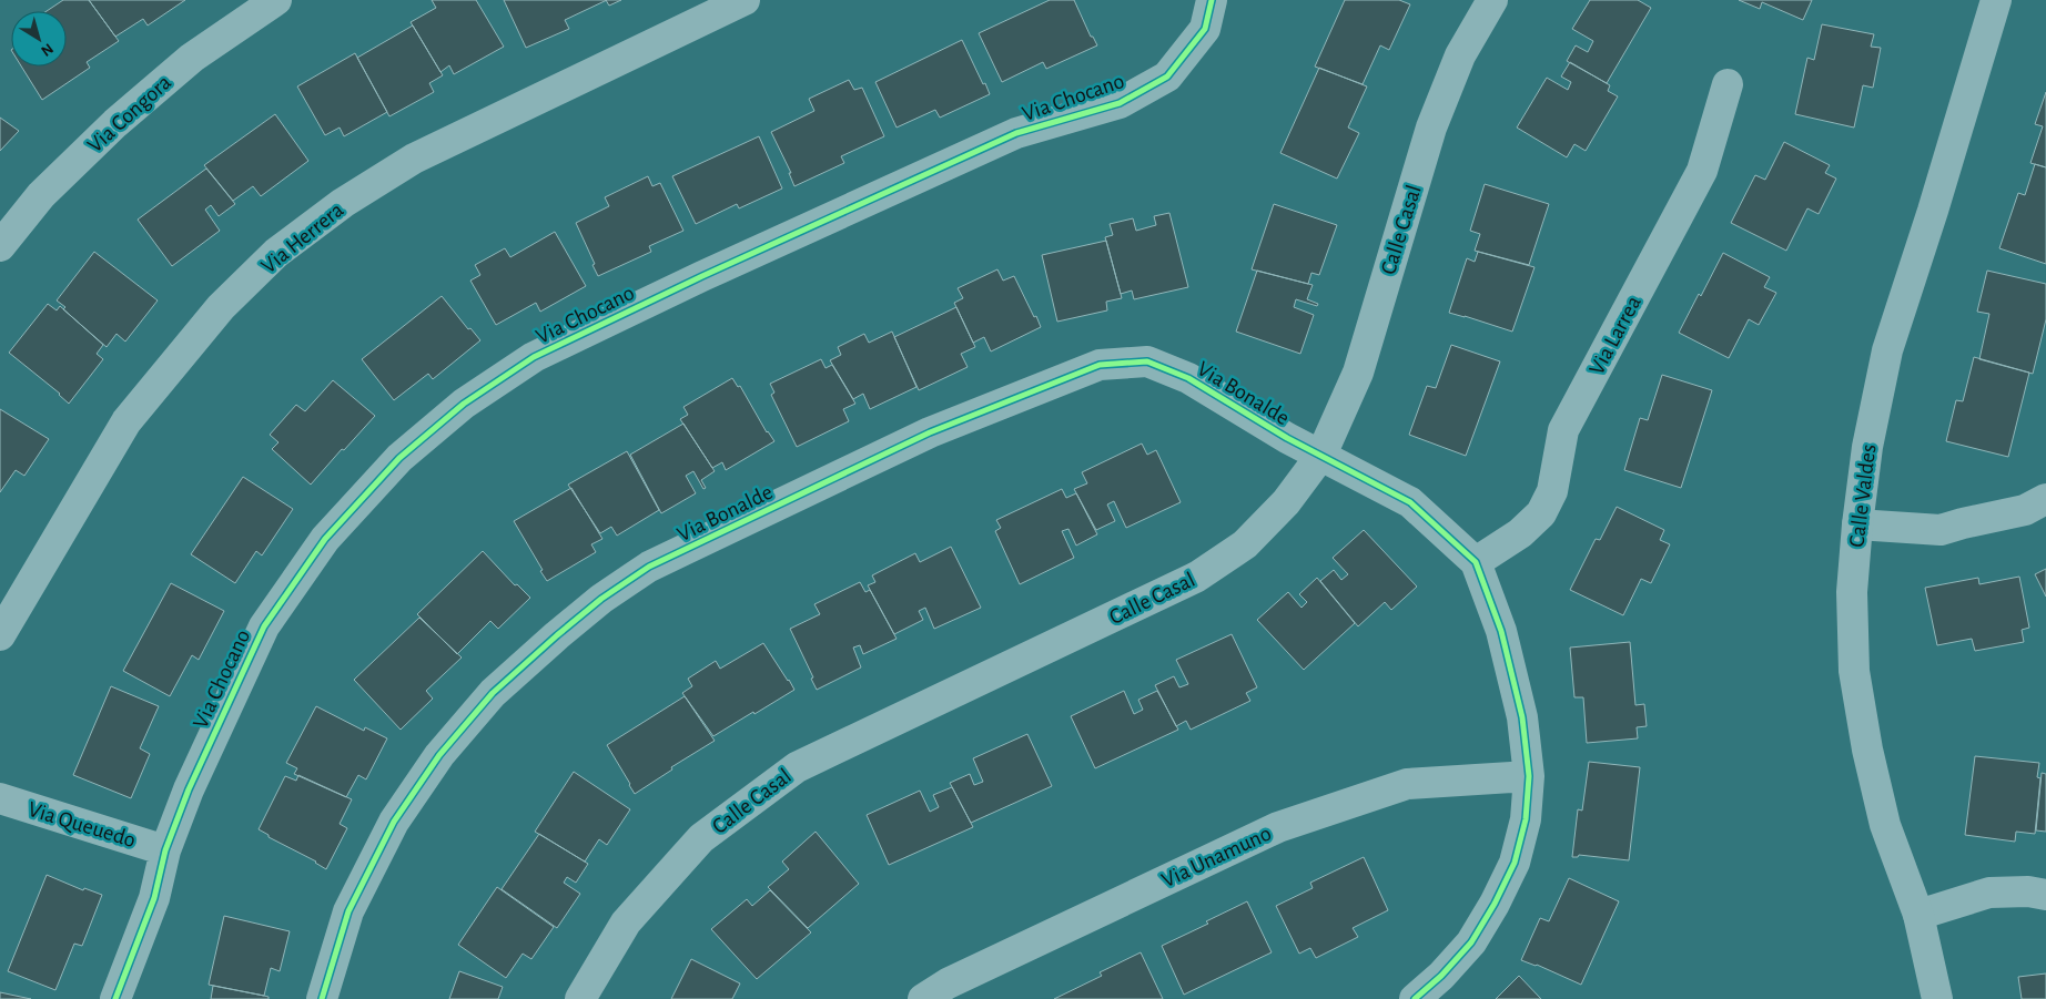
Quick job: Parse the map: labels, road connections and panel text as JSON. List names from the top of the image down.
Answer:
{
  "streets": {
    "street": [
      "Via Chocano",
      "Via Congora",
      "Calle Casal",
      "Via Herrera",
      "Via Larrea",
      "Via Bonalde",
      "Calle Valdes",
      "Via Queuedo",
      "Via Unamuno"
    ]
  },
  "crossings": [
    ["Via Chocano", "Via Queuedo"],
    ["Calle Casal", "Via Bonalde"],
    ["Via Larrea", "Via Bonalde"]
  ],
  "north": "bottom right"
}
